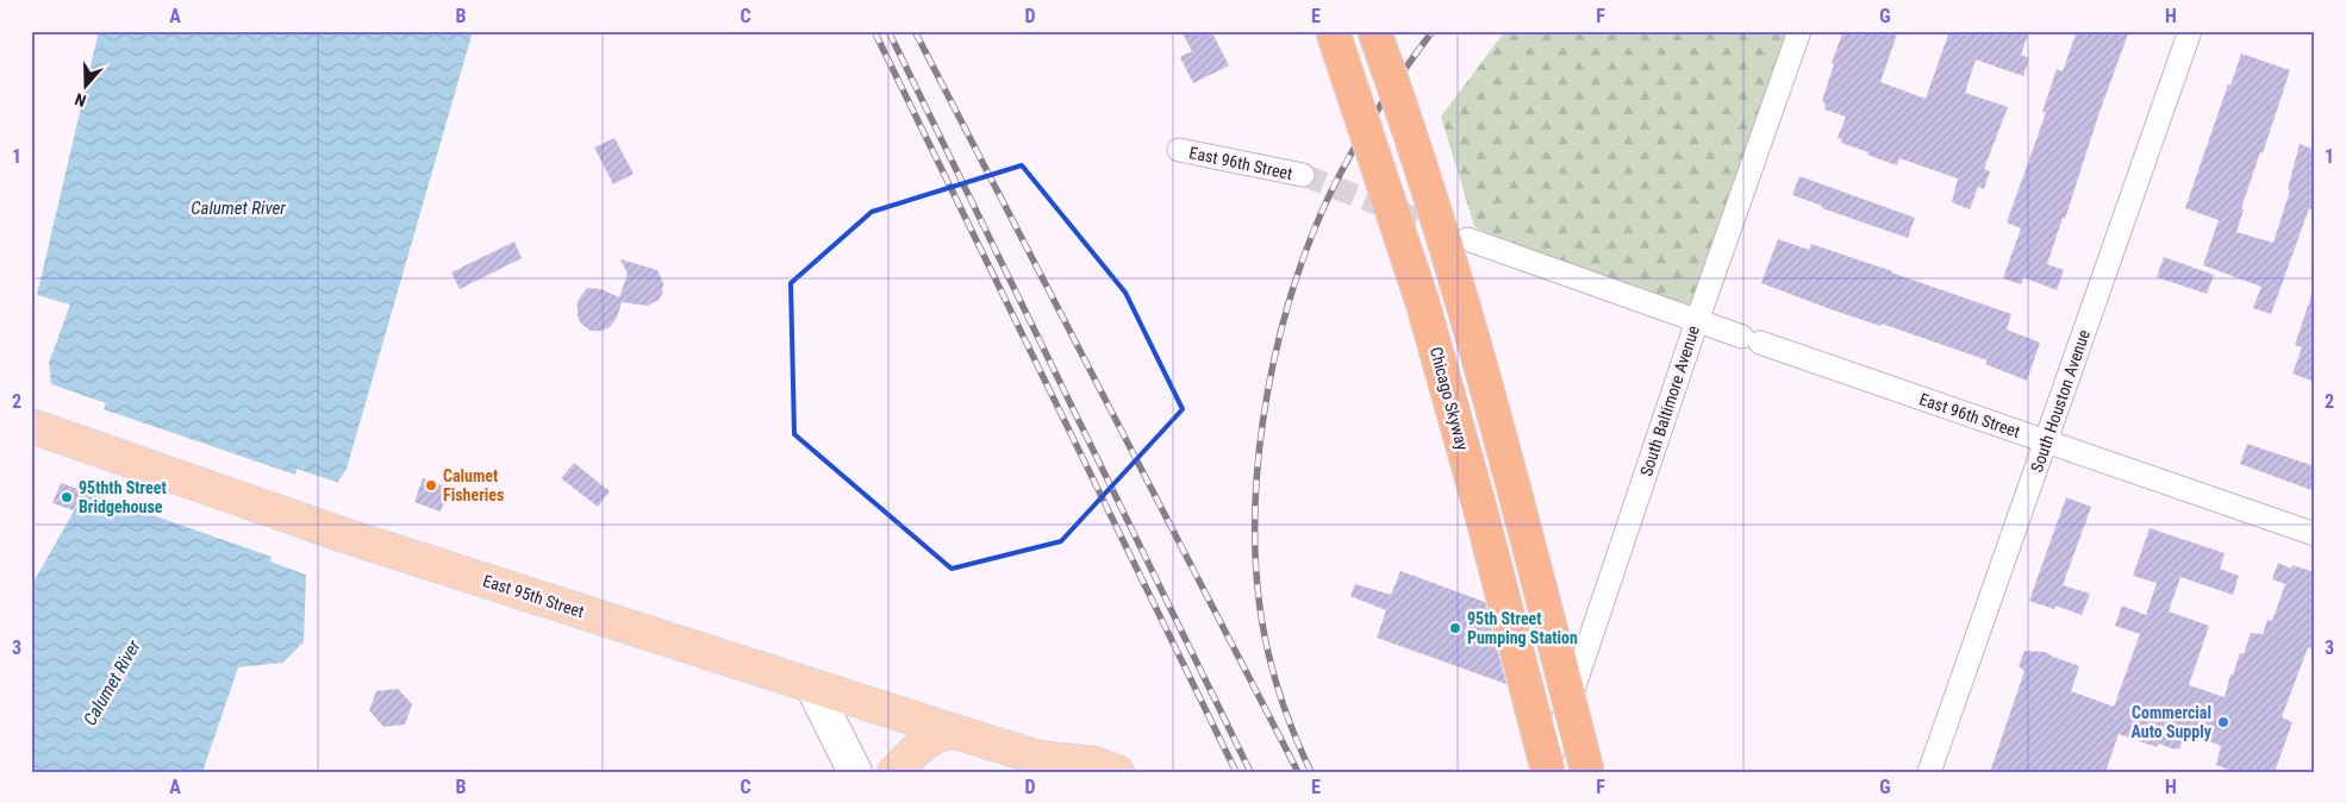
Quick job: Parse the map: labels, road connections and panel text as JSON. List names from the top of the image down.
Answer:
{
  "streets": {
    "highway": ["Chicago Skyway"],
    "main road": ["East 95th Street"],
    "street": ["East 96th Street", "South Baltimore Avenue", "South Houston Avenue"]
  },
  "crossings": [
    ["East 96th Street", "South Baltimore Avenue"],
    ["East 96th Street", "South Houston Avenue"],
    ["Chicago Skyway", "South Baltimore Avenue"]
  ],
  "water": ["Calumet River"],
  "places": [
    "Calumet Fisheries",
    "95thth Street Bridgehouse",
    "95th Street Pumping Station",
    "Commercial Auto Supply"
  ],
  "north": "bottom",
  "grid": {
    "columns": [
      "A",
      "B",
      "C",
      "D",
      "E",
      "F",
      "G",
      "H"
    ],
    "rows": ["1", "2", "3"]
  }
}
